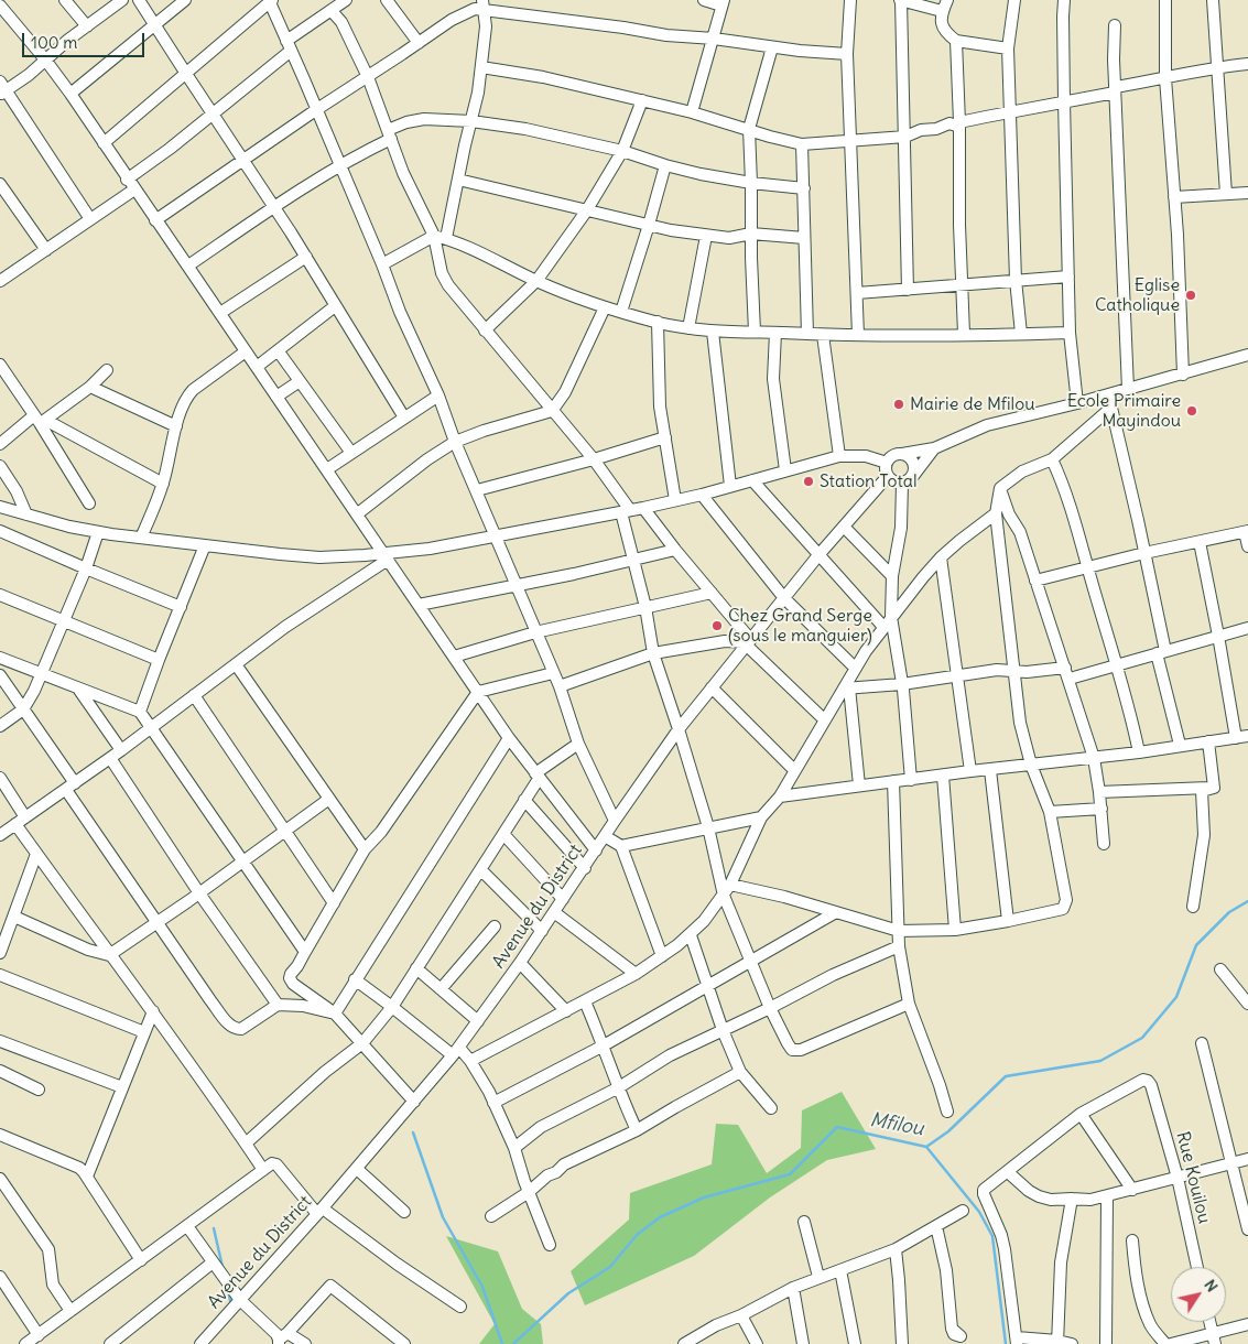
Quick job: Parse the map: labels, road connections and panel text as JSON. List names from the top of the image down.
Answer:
{
  "streets": {
    "street": ["Avenue du District", "Rue Kouilou"]
  },
  "water": ["Mfilou"],
  "places": [
    "Eglise Catholique",
    "Mairie de Mfilou",
    "Ecole Primaire Mayindou",
    "Station Total",
    "Chez Grand Serge (sous le manguier)"
  ],
  "scale_bar": "100 m",
  "north": "top right"
}
